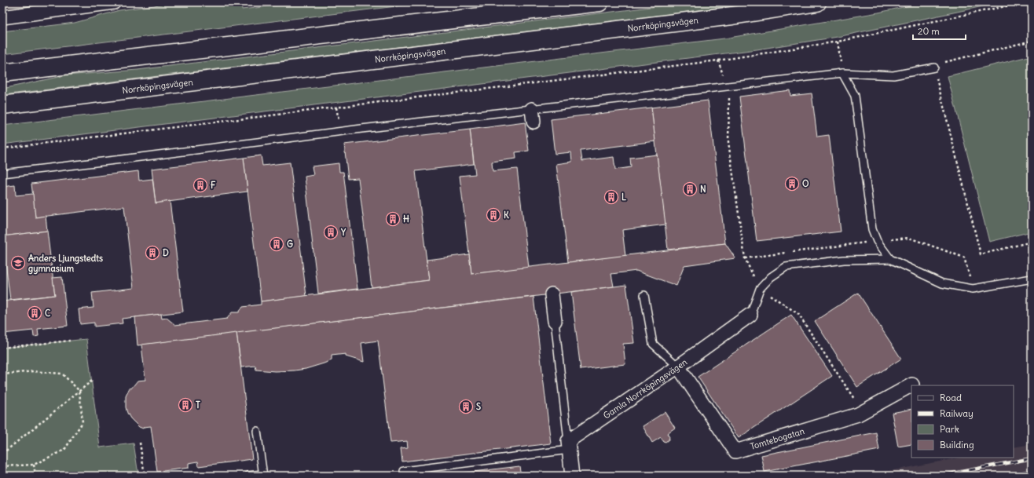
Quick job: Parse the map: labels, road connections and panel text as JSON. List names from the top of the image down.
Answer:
{
  "streets": {
    "main road": ["Norrköpingsvägen"],
    "street": ["Gamla Norrköpingsvägen", "Tomtebogatan"]
  },
  "crossings": [
    ["Gamla Norrköpingsvägen", "Tomtebogatan"]
  ],
  "places": {
    "building": [
      "O",
      "F",
      "N",
      "L",
      "K",
      "H",
      "Y",
      "G",
      "D",
      "C",
      "T",
      "S"
    ],
    "school or university": ["Anders Ljungstedts gymnasium"]
  },
  "legend": [
    "Road",
    "Railway",
    "Park",
    "Building"
  ],
  "scale_bar": "20 m"
}
